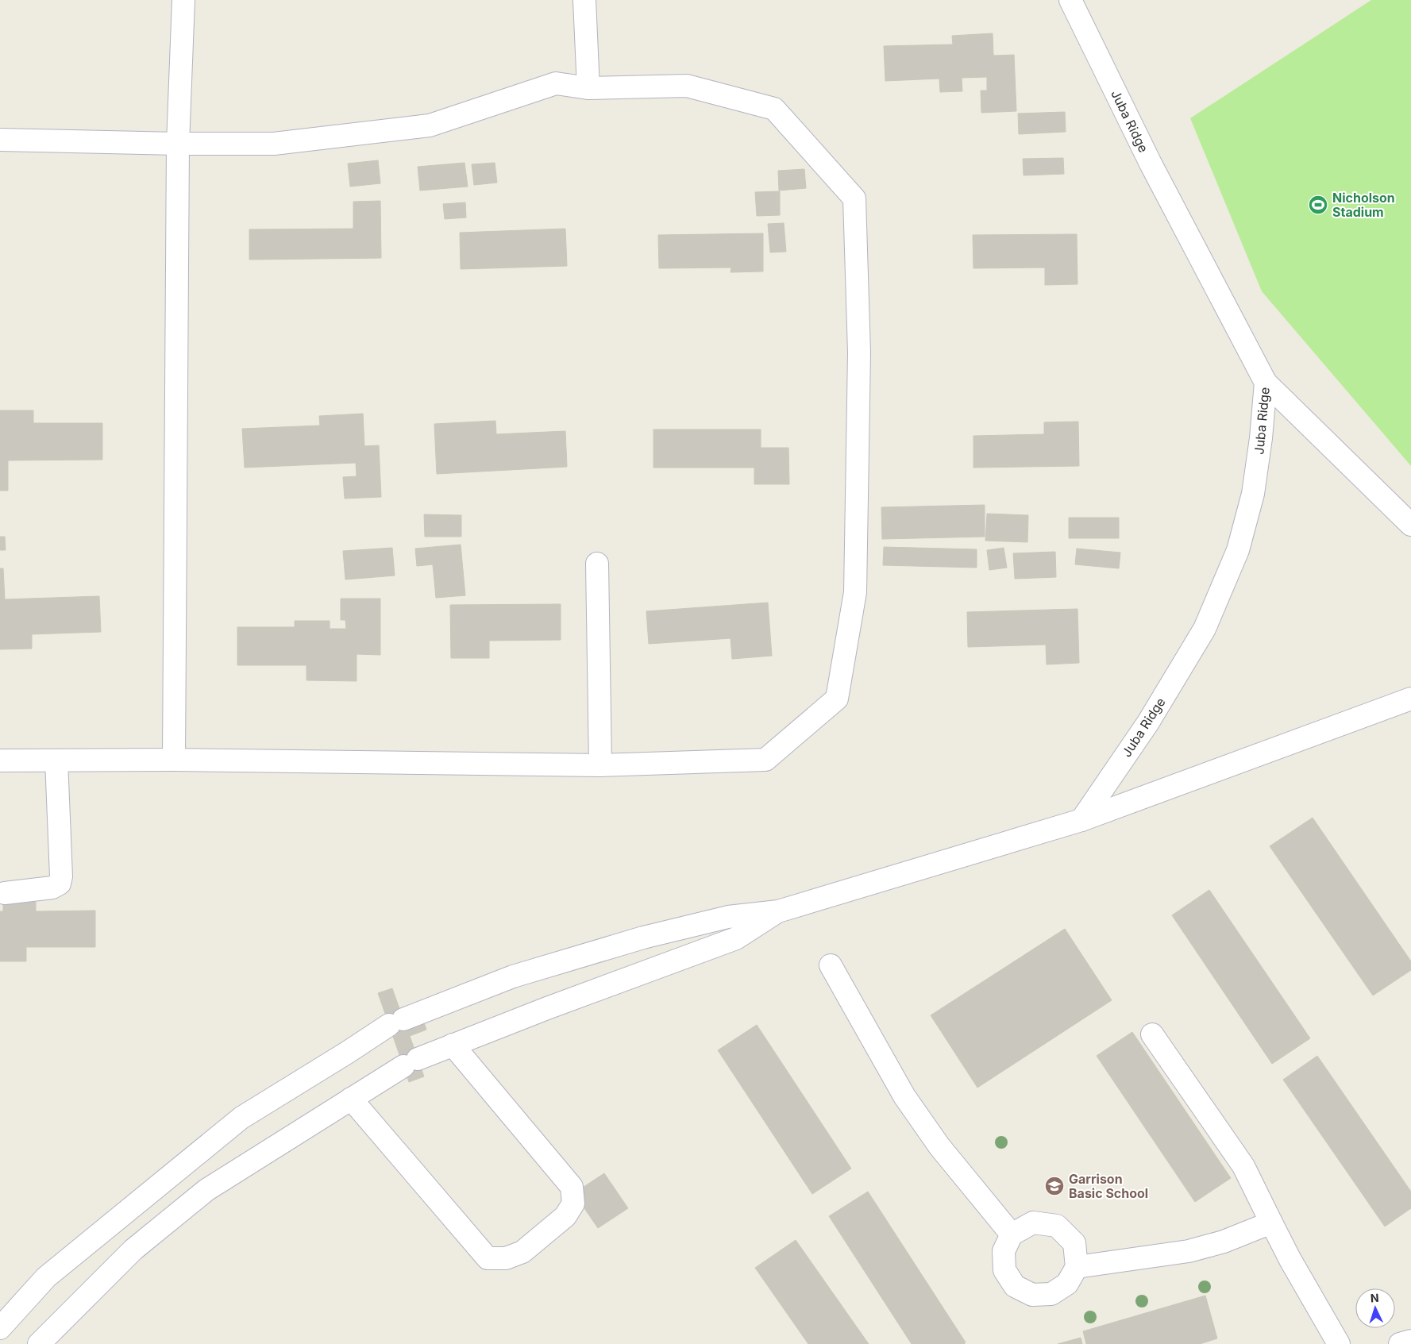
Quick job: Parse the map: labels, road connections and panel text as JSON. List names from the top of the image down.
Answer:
{
  "streets": {
    "street": ["Juba Ridge"]
  },
  "places": {
    "sports": ["Nicholson Stadium"],
    "school or university": ["Garrison Basic School"]
  },
  "north": "top"
}
